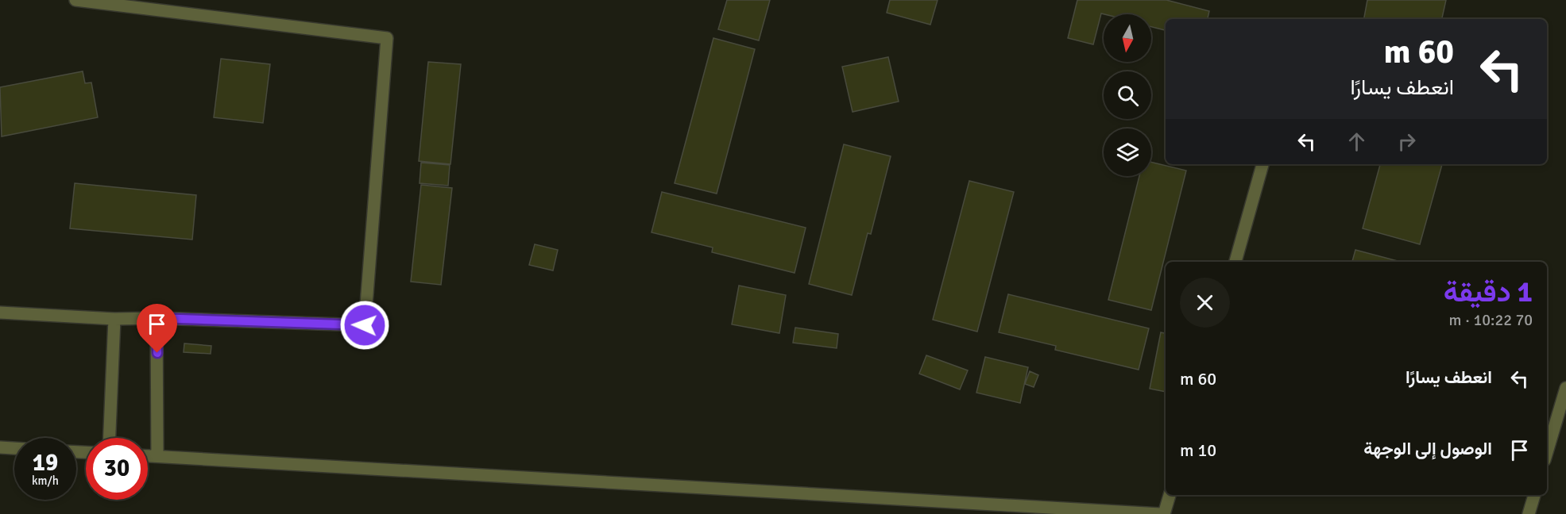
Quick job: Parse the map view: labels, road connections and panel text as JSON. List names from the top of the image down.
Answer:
{
  "north": "bottom",
  "page": {
    "turn": ["60 m", "انعطف يسارًا"],
    "heading": ["1 دقيقة", "70 m · 10:22"],
    "list": [
      {
        "name": "انعطف يسارًا",
        "value": "60 m"
      },
      {
        "name": "الوصول إلى الوجهة",
        "value": "10 m"
      }
    ],
    "speed": "19 km/h",
    "limit": "30"
  }
}
